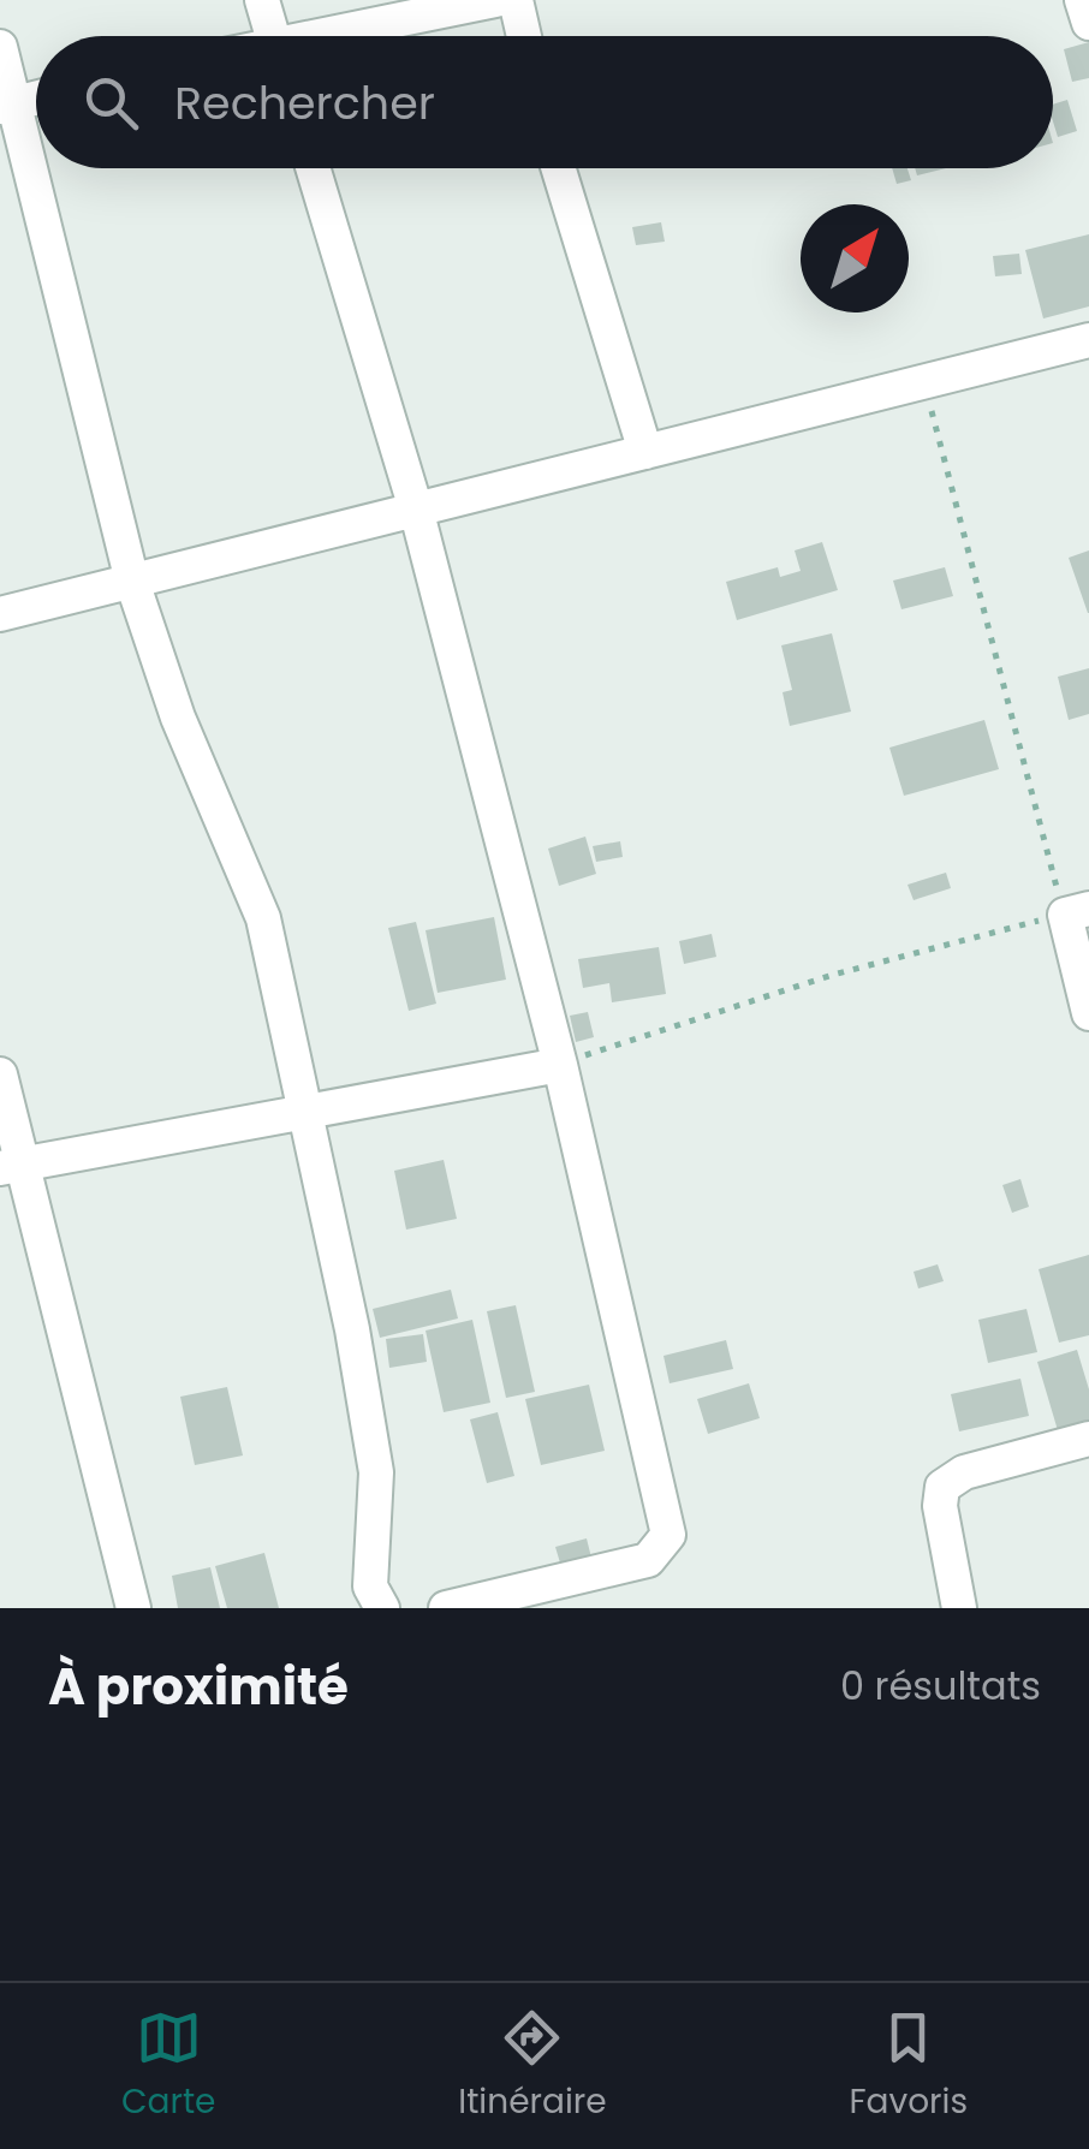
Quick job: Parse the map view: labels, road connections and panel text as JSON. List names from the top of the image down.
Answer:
{
  "north": "top right",
  "page": {
    "search": "Rechercher",
    "heading": ["À proximité", "0 résultats"],
    "nav": ["Carte", "Itinéraire", "Favoris"]
  }
}
